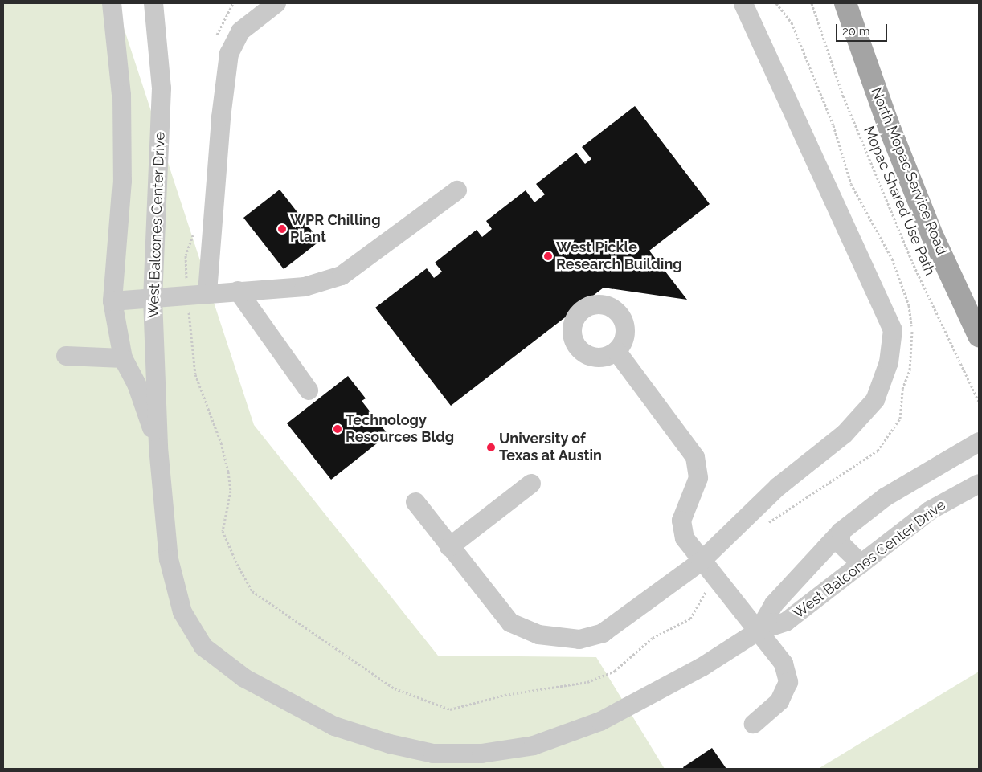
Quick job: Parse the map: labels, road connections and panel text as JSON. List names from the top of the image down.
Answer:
{
  "streets": {
    "main road": ["North Mopac Service Road"],
    "street": ["West Balcones Center Drive"],
    "path": ["Mopac Shared Use Path"]
  },
  "places": [
    "WPR Chilling Plant",
    "West Pickle Research Building",
    "Technology Resources Bldg",
    "University of Texas at Austin"
  ],
  "scale_bar": "20 m"
}
